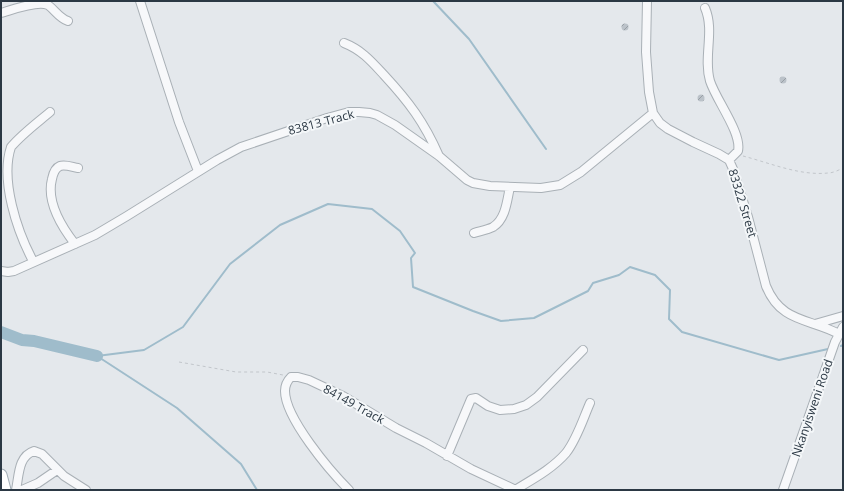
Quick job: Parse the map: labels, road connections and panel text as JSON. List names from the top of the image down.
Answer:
{
  "streets": {
    "street": [
      "83813 Track",
      "83322 Street",
      "84149 Track",
      "Nkanyisweni Road"
    ]
  },
  "crossings": [
    ["83813 Track", "83322 Street"],
    ["83322 Street", "Nkanyisweni Road"]
  ]
}
